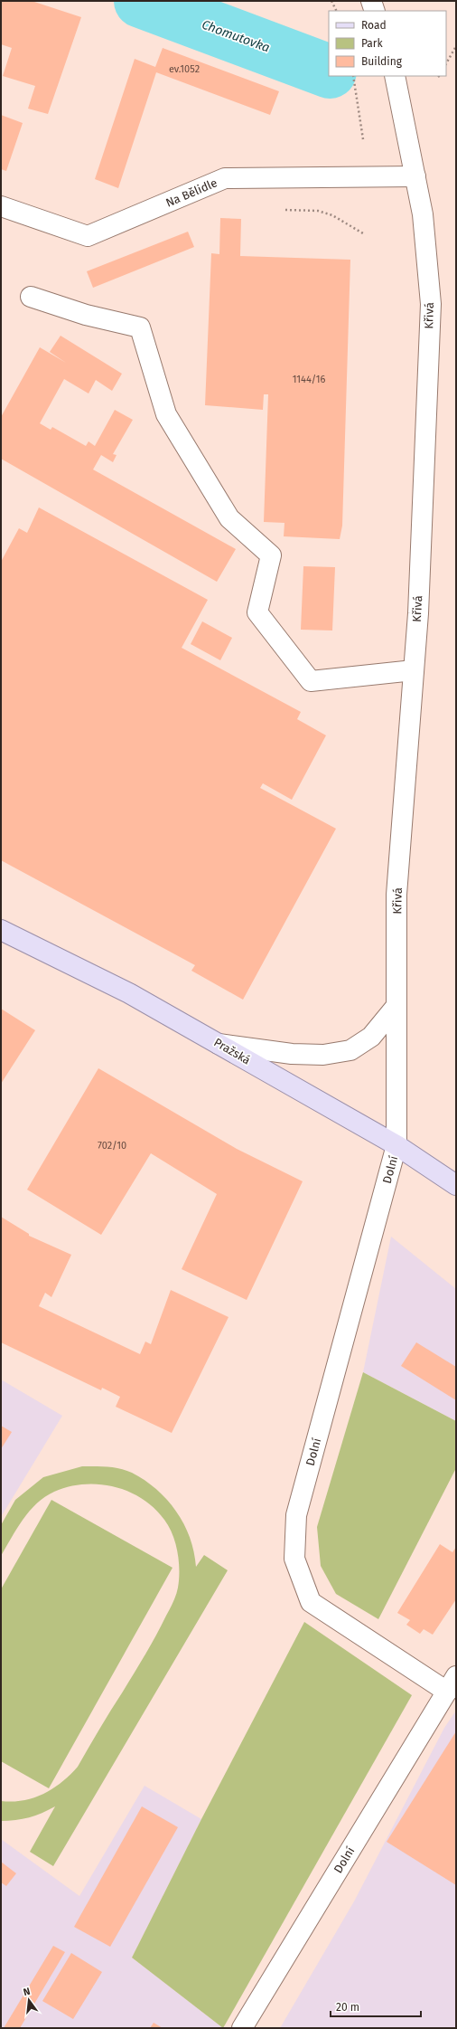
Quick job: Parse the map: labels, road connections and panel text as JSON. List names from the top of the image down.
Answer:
{
  "streets": {
    "main road": ["Pražská"],
    "street": ["Na Bělidle", "Křivá", "Dolní"]
  },
  "crossings": [
    ["Na Bělidle", "Křivá"],
    ["Křivá", "Pražská"],
    ["Křivá", "Dolní"],
    ["Pražská", "Dolní"]
  ],
  "water": ["Chomutovka"],
  "house_numbers": ["ev.1052", "1144/16", "702/10"],
  "legend": ["Road", "Park", "Building"],
  "scale_bar": "20 m",
  "north": "top"
}
